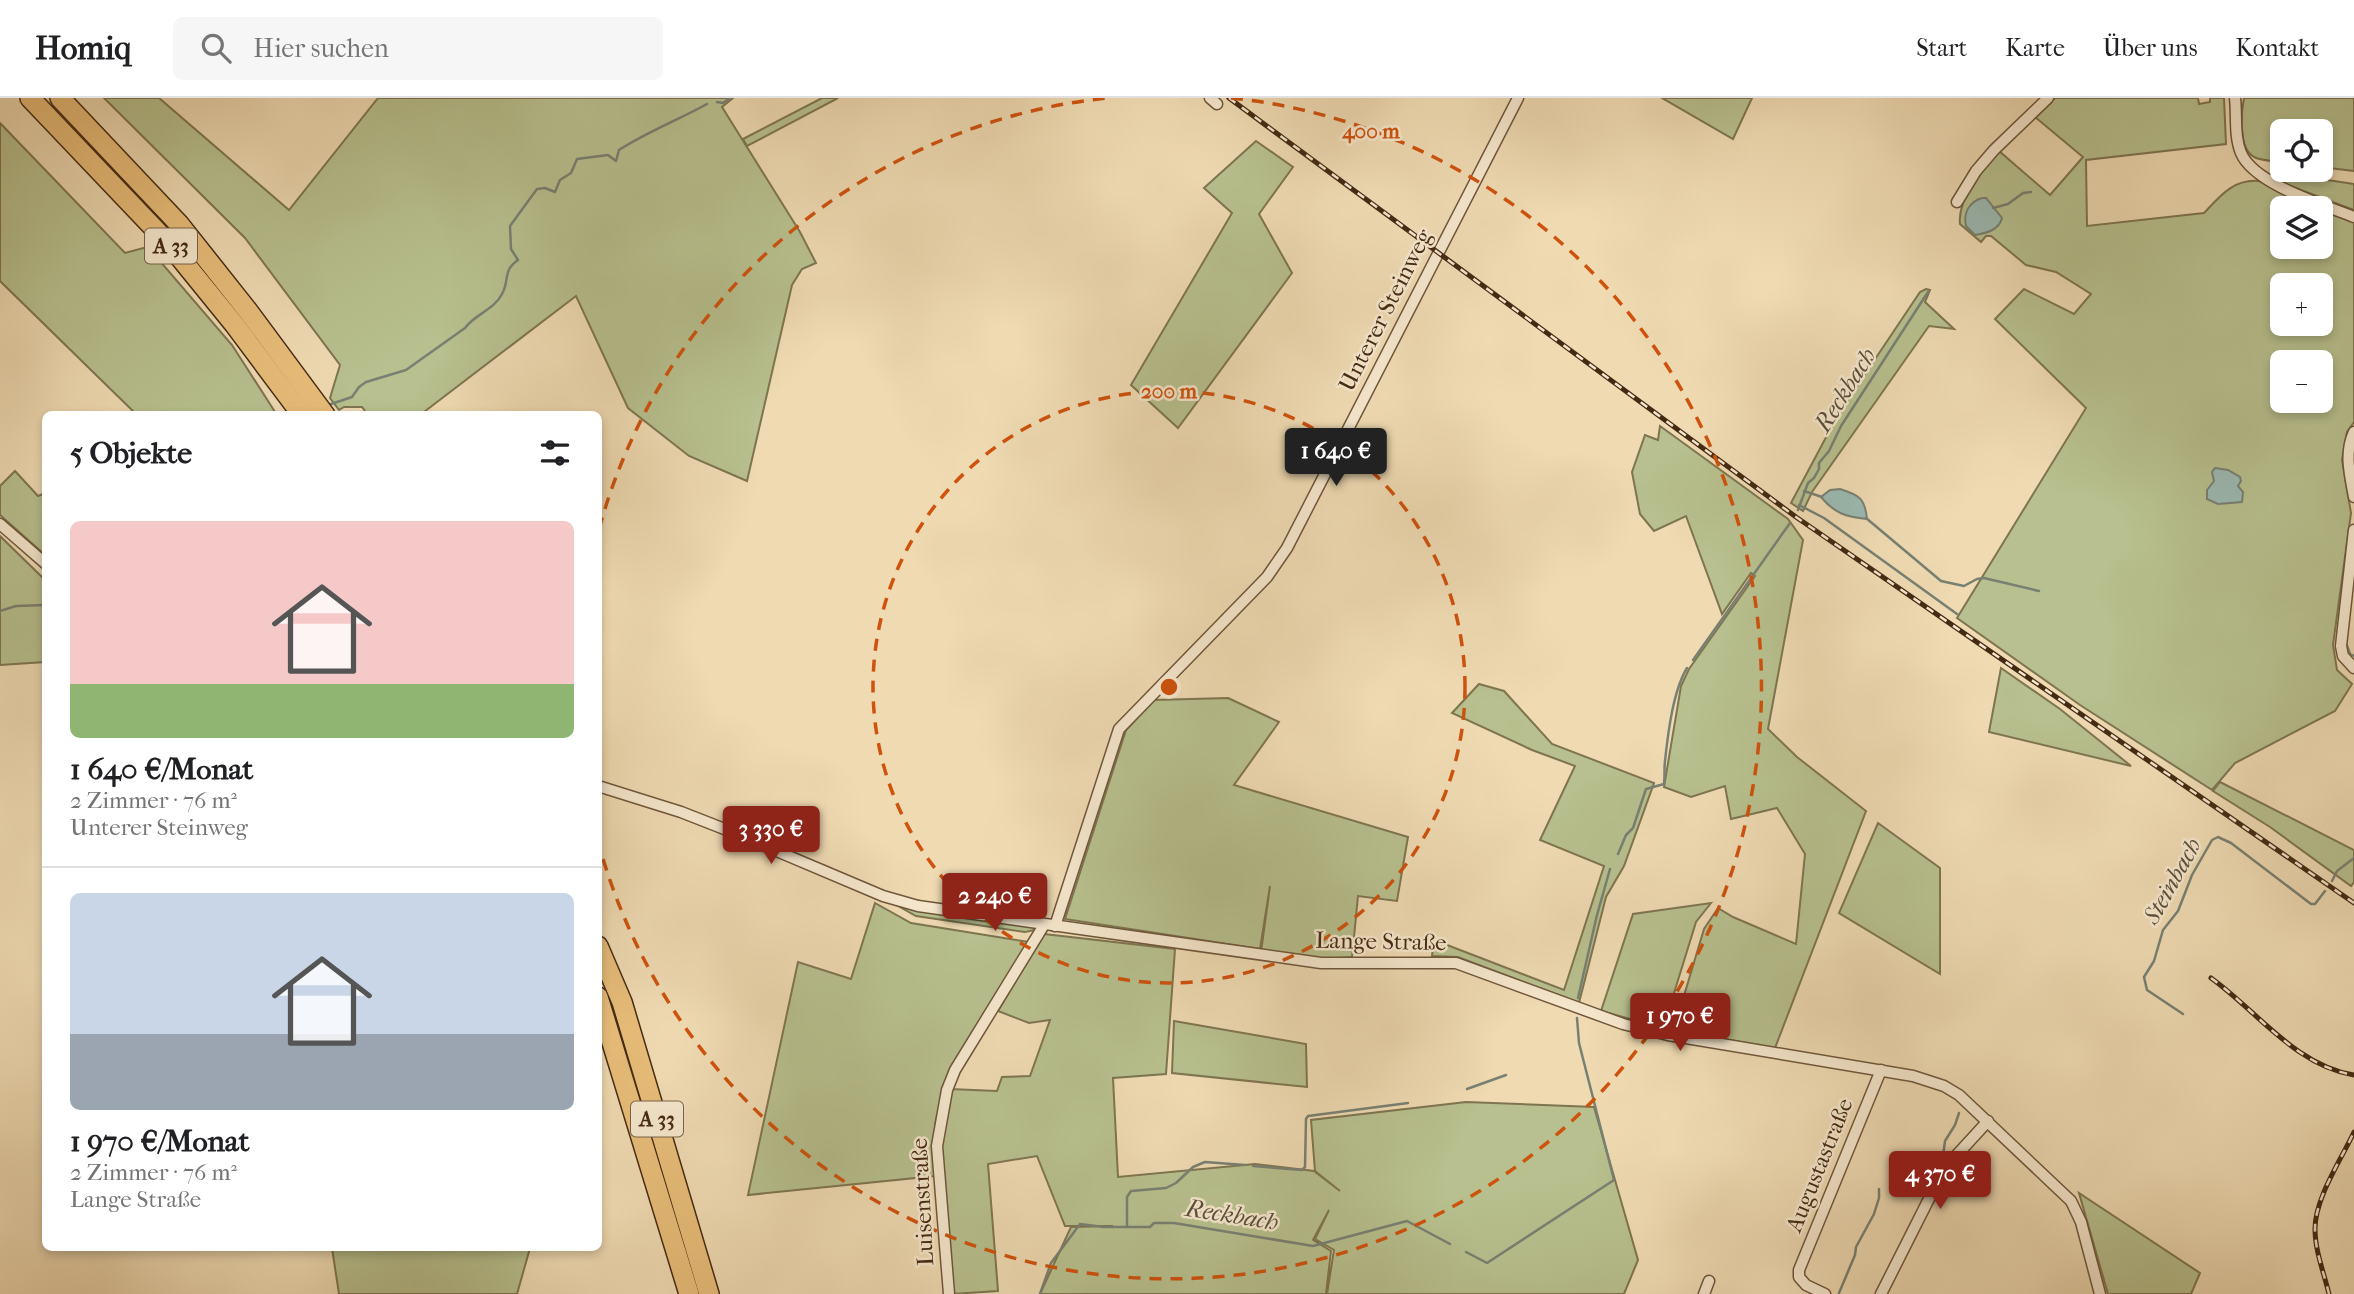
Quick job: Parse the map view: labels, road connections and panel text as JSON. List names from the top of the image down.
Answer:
{
  "streets": {
    "highway": ["A 33"],
    "street": [
      "Unterer Steinweg",
      "Lange Straße",
      "Augustastraße",
      "Luisenstraße"
    ]
  },
  "crossings": [
    ["Unterer Steinweg", "Lange Straße"],
    ["Unterer Steinweg", "Luisenstraße"],
    ["Lange Straße", "Augustastraße"],
    ["Lange Straße", "Luisenstraße"]
  ],
  "water": ["Reckbach", "Steinbach"],
  "page": {
    "header": "Homiq",
    "search": "Hier suchen",
    "nav": [
      "Start",
      "Karte",
      "Über uns",
      "Kontakt"
    ],
    "map_buttons": ["+", "−"],
    "heading": "5 Objekte",
    "price": [
      "1 640 €",
      "3 330 €",
      "2 240 €",
      "1 970 €",
      "4 370 €"
    ],
    "list": [
      {
        "name": "1 640 €/Monat",
        "note": "2 Zimmer · 76 m² · Unterer Steinweg"
      },
      {
        "name": "1 970 €/Monat",
        "note": "2 Zimmer · 76 m² · Lange Straße"
      }
    ]
  },
  "rings": ["400 m", "200 m"]
}
